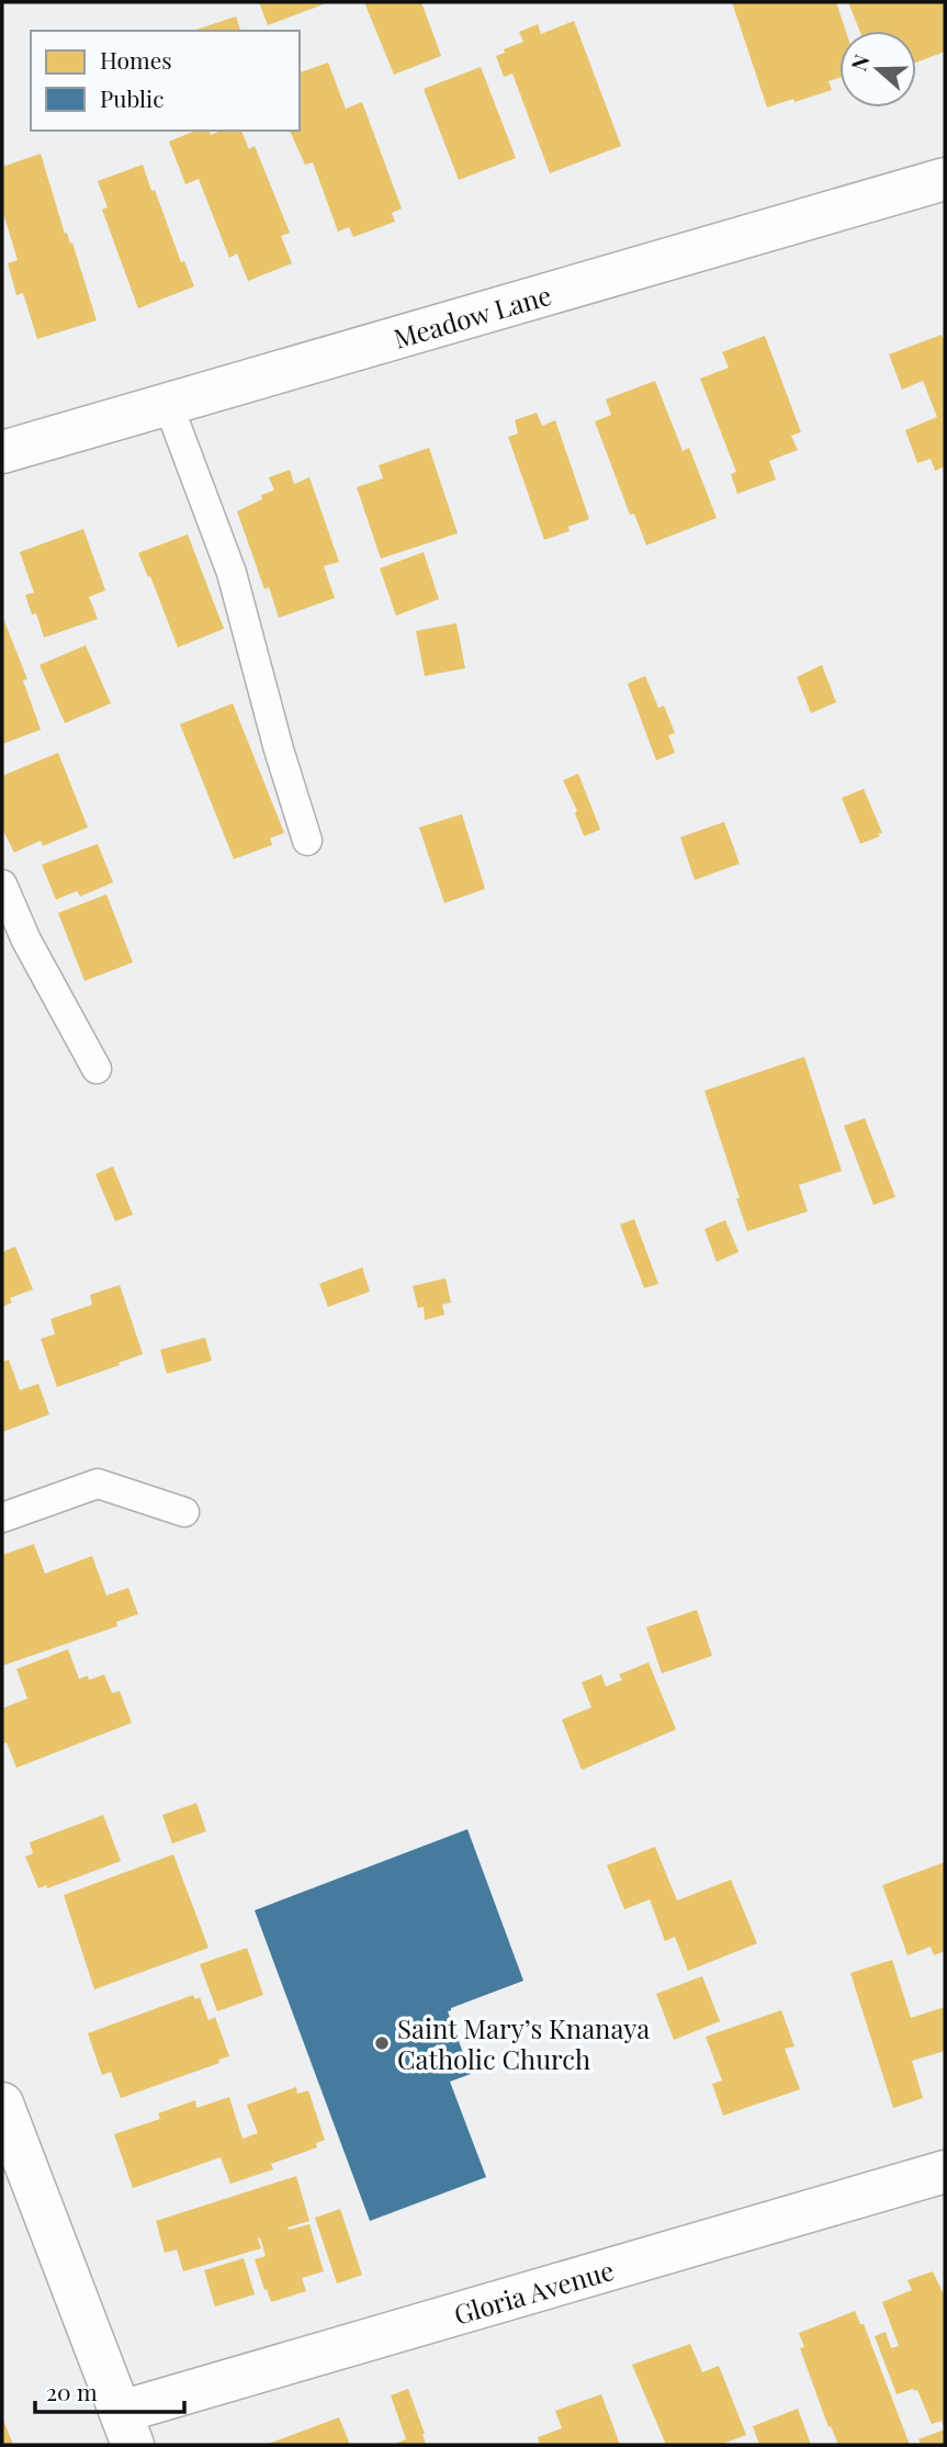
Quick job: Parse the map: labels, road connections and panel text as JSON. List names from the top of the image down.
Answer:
{
  "streets": {
    "street": ["Meadow Lane", "Gloria Avenue"]
  },
  "places": ["Saint Mary’s Knanaya Catholic Church"],
  "legend": ["Homes", "Public"],
  "scale_bar": "20 m",
  "north": "left"
}
